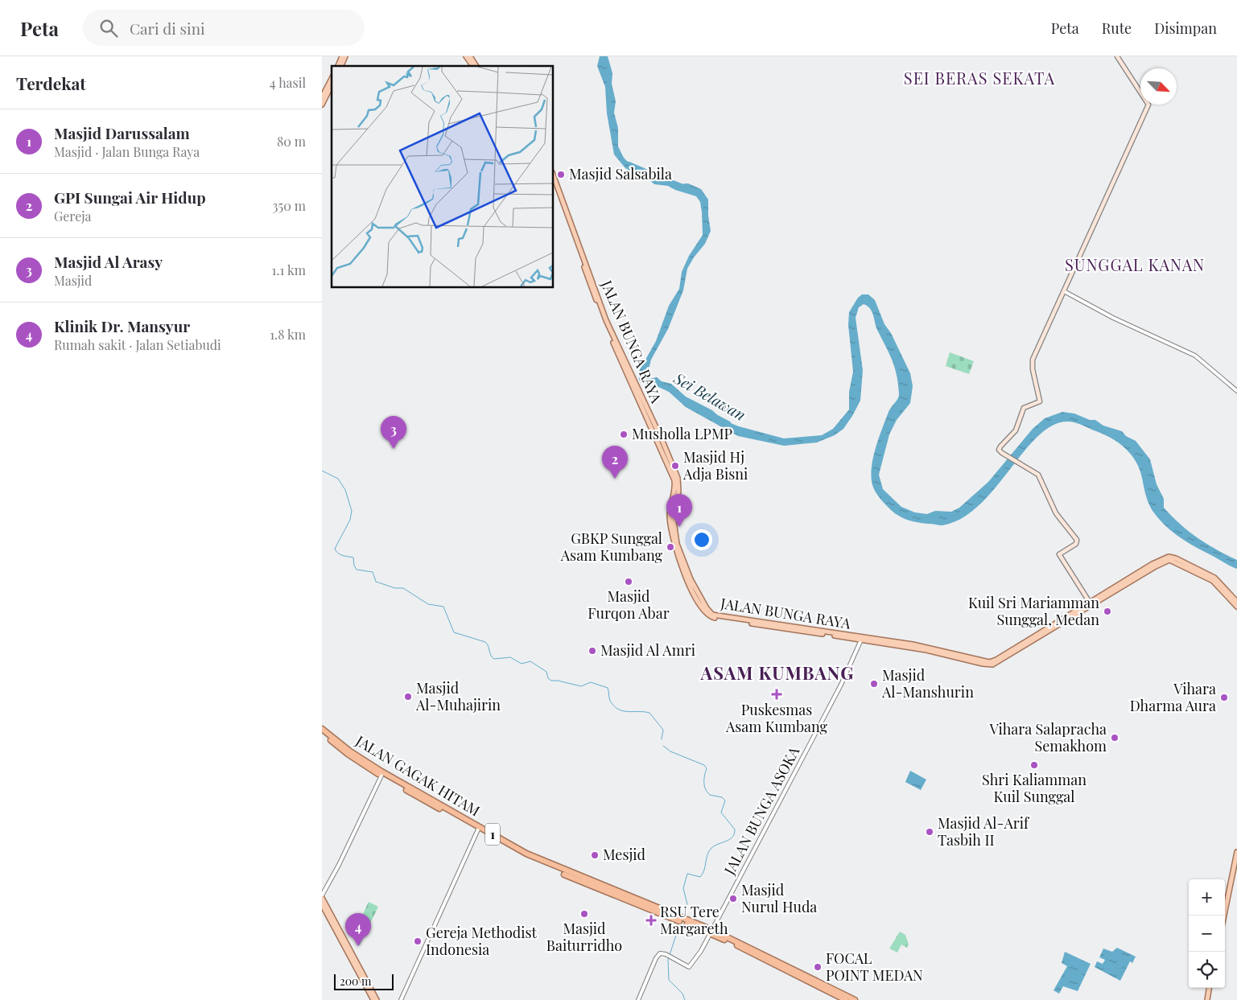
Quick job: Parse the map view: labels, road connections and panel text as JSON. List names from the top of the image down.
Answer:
{
  "streets": {
    "highway": ["JALAN GAGAK HITAM", "1"],
    "main road": ["JALAN BUNGA RAYA"],
    "street": ["JALAN BUNGA ASOKA"]
  },
  "crossings": [
    ["JALAN BUNGA RAYA", "JALAN BUNGA ASOKA"],
    ["JALAN GAGAK HITAM", "JALAN BUNGA ASOKA"]
  ],
  "districts": ["SEI BERAS SEKATA", "SUNGGAL KANAN", "ASAM KUMBANG"],
  "water": ["Sei Belawan"],
  "places": {
    "other": [
      "Masjid Salsabila",
      "Musholla LPMP",
      "Masjid Hj Adja Bisni",
      "GBKP Sunggal Asam Kumbang",
      "Masjid Furqon Abar",
      "Kuil Sri Mariamman Sunggal, Medan",
      "Masjid Al Amri",
      "Masjid Al-Manshurin",
      "Masjid Al-Muhajirin",
      "Vihara Dharma Aura",
      "Vihara Salapracha Semakhom",
      "Shri Kaliamman Kuil Sunggal",
      "Masjid Al-Arif Tasbih II",
      "Mesjid",
      "Masjid Nurul Huda",
      "Masjid Baiturridho",
      "Gereja Methodist Indonesia",
      "FOCAL POINT MEDAN"
    ],
    "health": ["Puskesmas Asam Kumbang", "RSU Tere Margareth"]
  },
  "scale_bar": "200 m",
  "north": "bottom right",
  "page": {
    "header": "Peta",
    "search": "Cari di sini",
    "nav": ["Peta", "Rute", "Disimpan"],
    "heading": ["Terdekat", "4 hasil"],
    "list": [
      {
        "mark": "1",
        "name": "Masjid Darussalam",
        "note": "Masjid · Jalan Bunga Raya",
        "value": "80 m"
      },
      {
        "mark": "2",
        "name": "GPI Sungai Air Hidup",
        "note": "Gereja",
        "value": "350 m"
      },
      {
        "mark": "3",
        "name": "Masjid Al Arasy",
        "note": "Masjid",
        "value": "1.1 km"
      },
      {
        "mark": "4",
        "name": "Klinik Dr. Mansyur",
        "note": "Rumah sakit · Jalan Setiabudi",
        "value": "1.8 km"
      }
    ],
    "pins": [
      "3",
      "2",
      "1",
      "4"
    ],
    "map_buttons": ["+", "−"],
    "scale": "200 m"
  }
}
